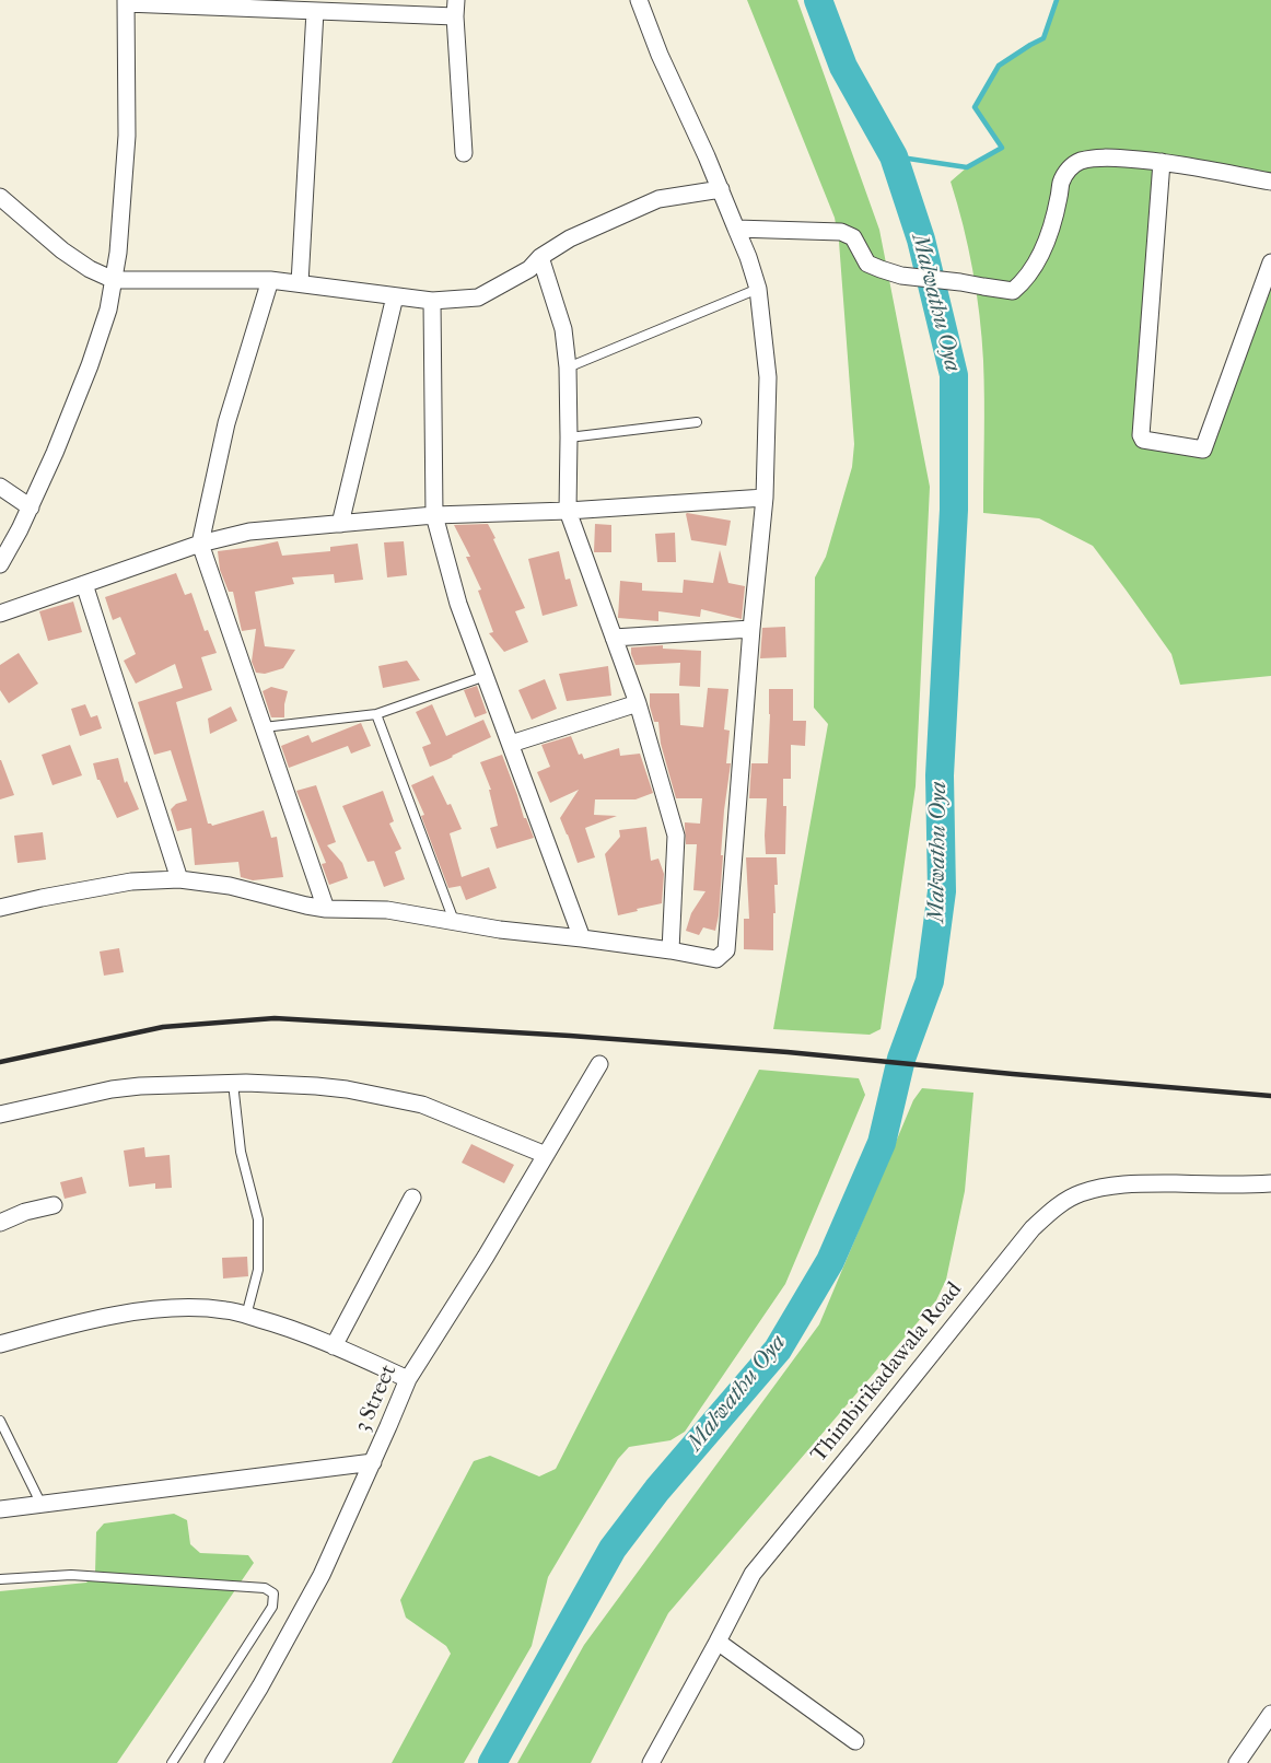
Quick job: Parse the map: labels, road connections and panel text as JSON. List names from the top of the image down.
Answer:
{
  "streets": {
    "street": ["Thimbirikadawala Road", "3 Street"]
  },
  "water": ["Malwathu Oya"]
}
